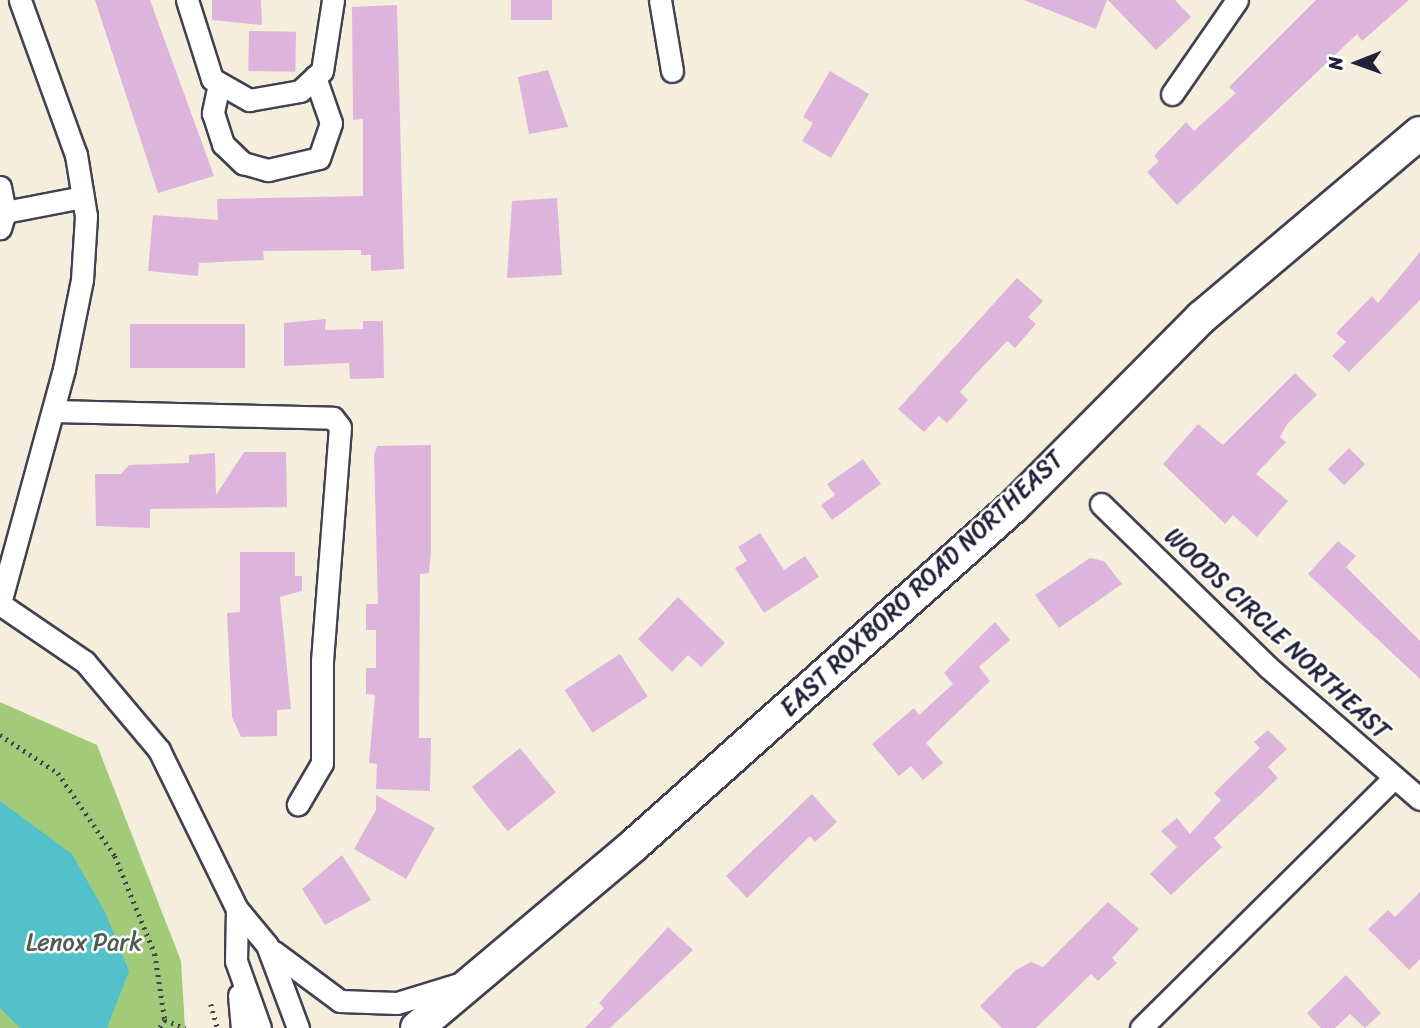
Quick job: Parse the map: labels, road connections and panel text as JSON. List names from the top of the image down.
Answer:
{
  "streets": {
    "main road": ["EAST ROXBORO ROAD NORTHEAST"],
    "street": ["WOODS CIRCLE NORTHEAST"]
  },
  "parks": ["Lenox Park"],
  "north": "left"
}
